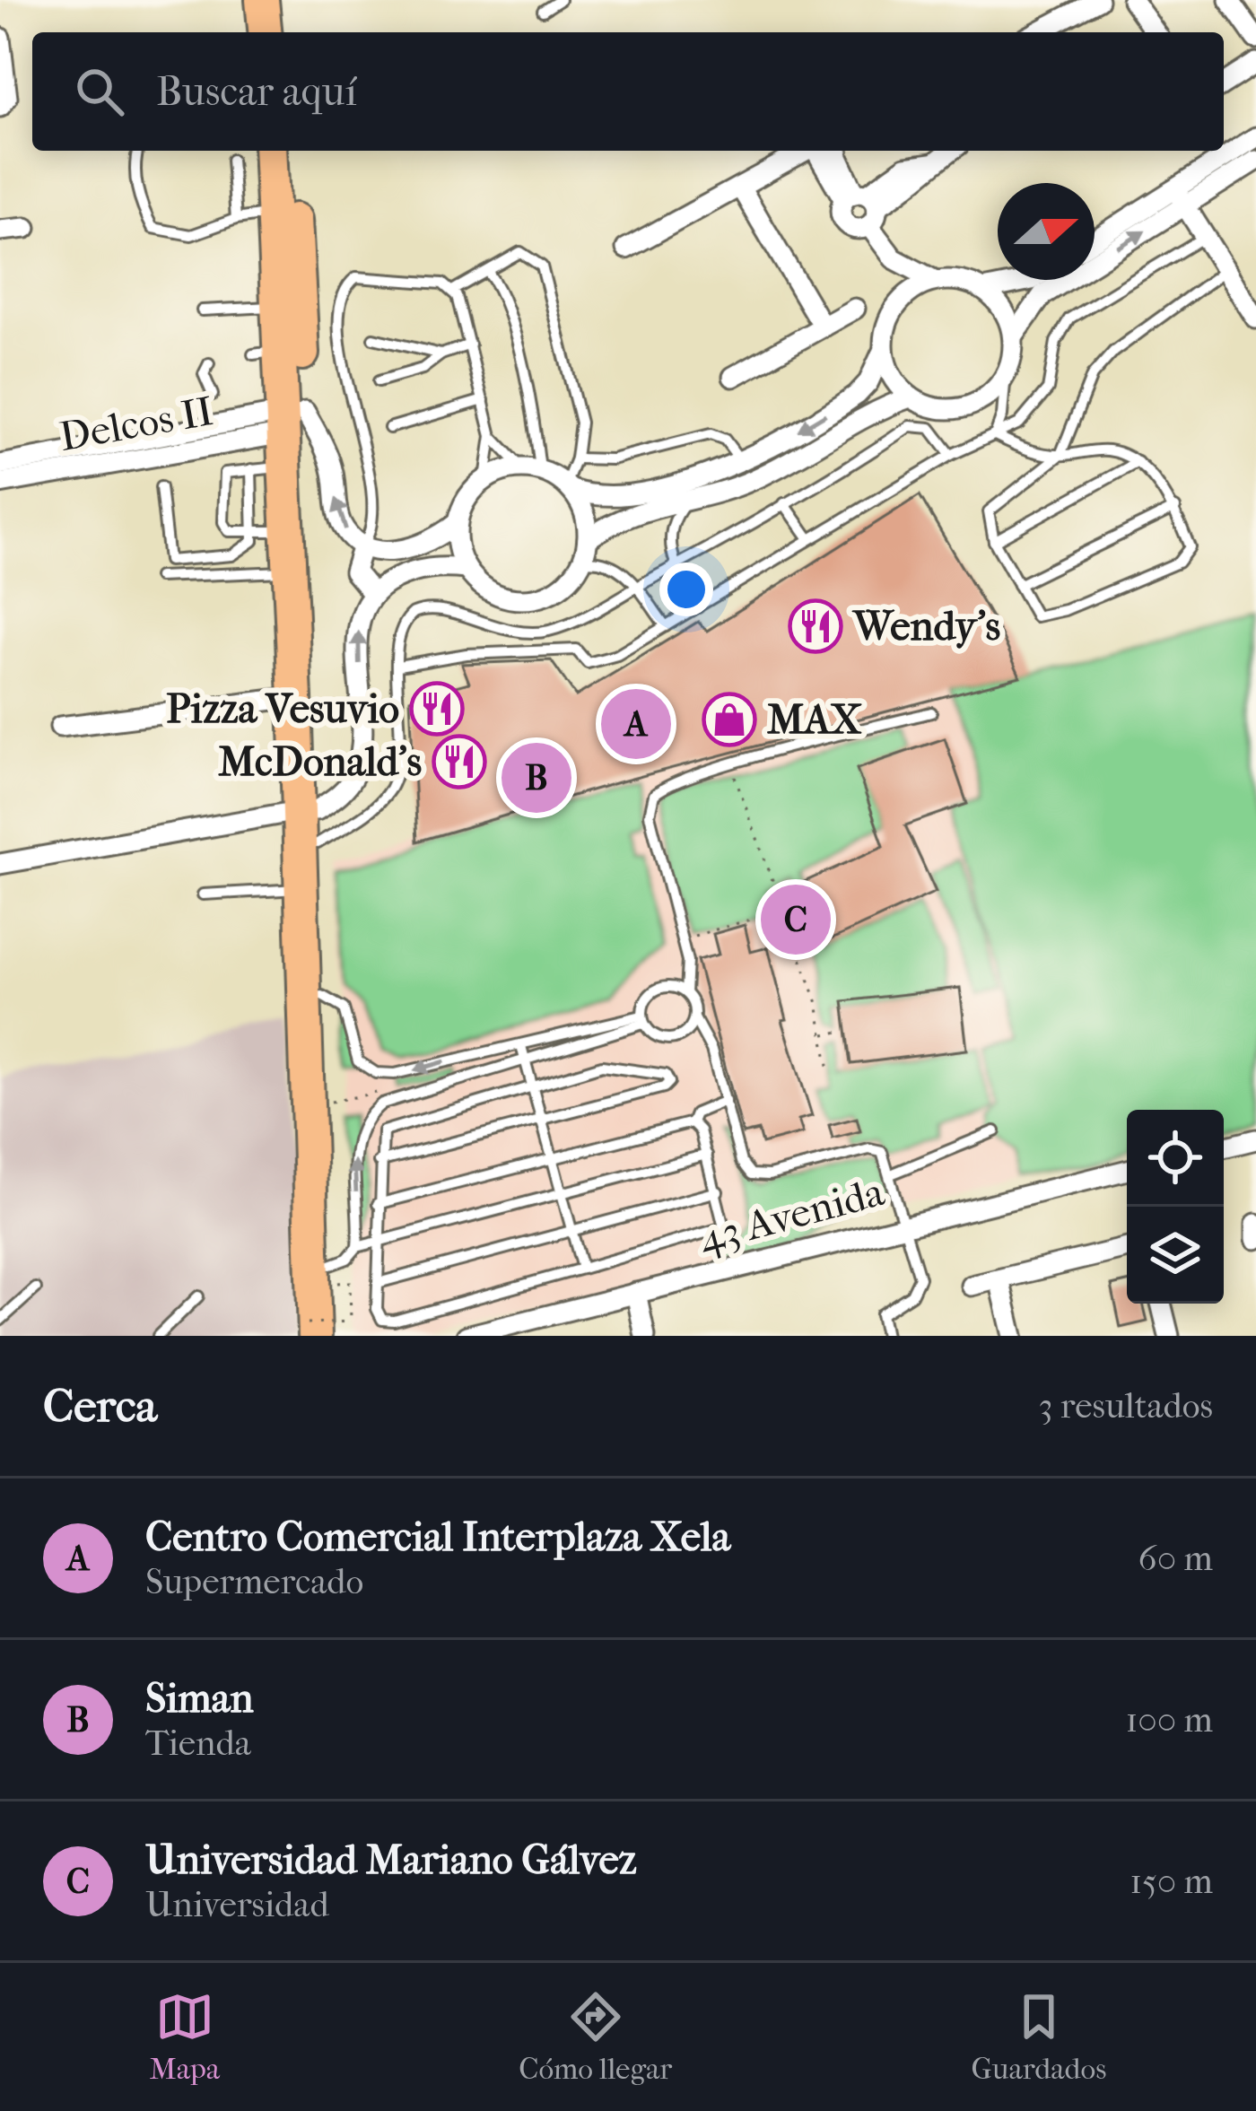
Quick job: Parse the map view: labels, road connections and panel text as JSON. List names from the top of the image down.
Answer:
{
  "streets": {
    "street": ["Delcos II", "43 Avenida"]
  },
  "places": {
    "restaurant": ["Wendy's", "Pizza Vesuvio", "McDonald's"],
    "shop": ["MAX"]
  },
  "north": "right",
  "page": {
    "search": "Buscar aquí",
    "pins": ["A", "B", "C"],
    "heading": ["Cerca", "3 resultados"],
    "list": [
      {
        "mark": "A",
        "name": "Centro Comercial Interplaza Xela",
        "note": "Supermercado",
        "value": "60 m"
      },
      {
        "mark": "B",
        "name": "Siman",
        "note": "Tienda",
        "value": "100 m"
      },
      {
        "mark": "C",
        "name": "Universidad Mariano Gálvez",
        "note": "Universidad",
        "value": "150 m"
      }
    ],
    "nav": ["Mapa", "Cómo llegar", "Guardados"]
  }
}
